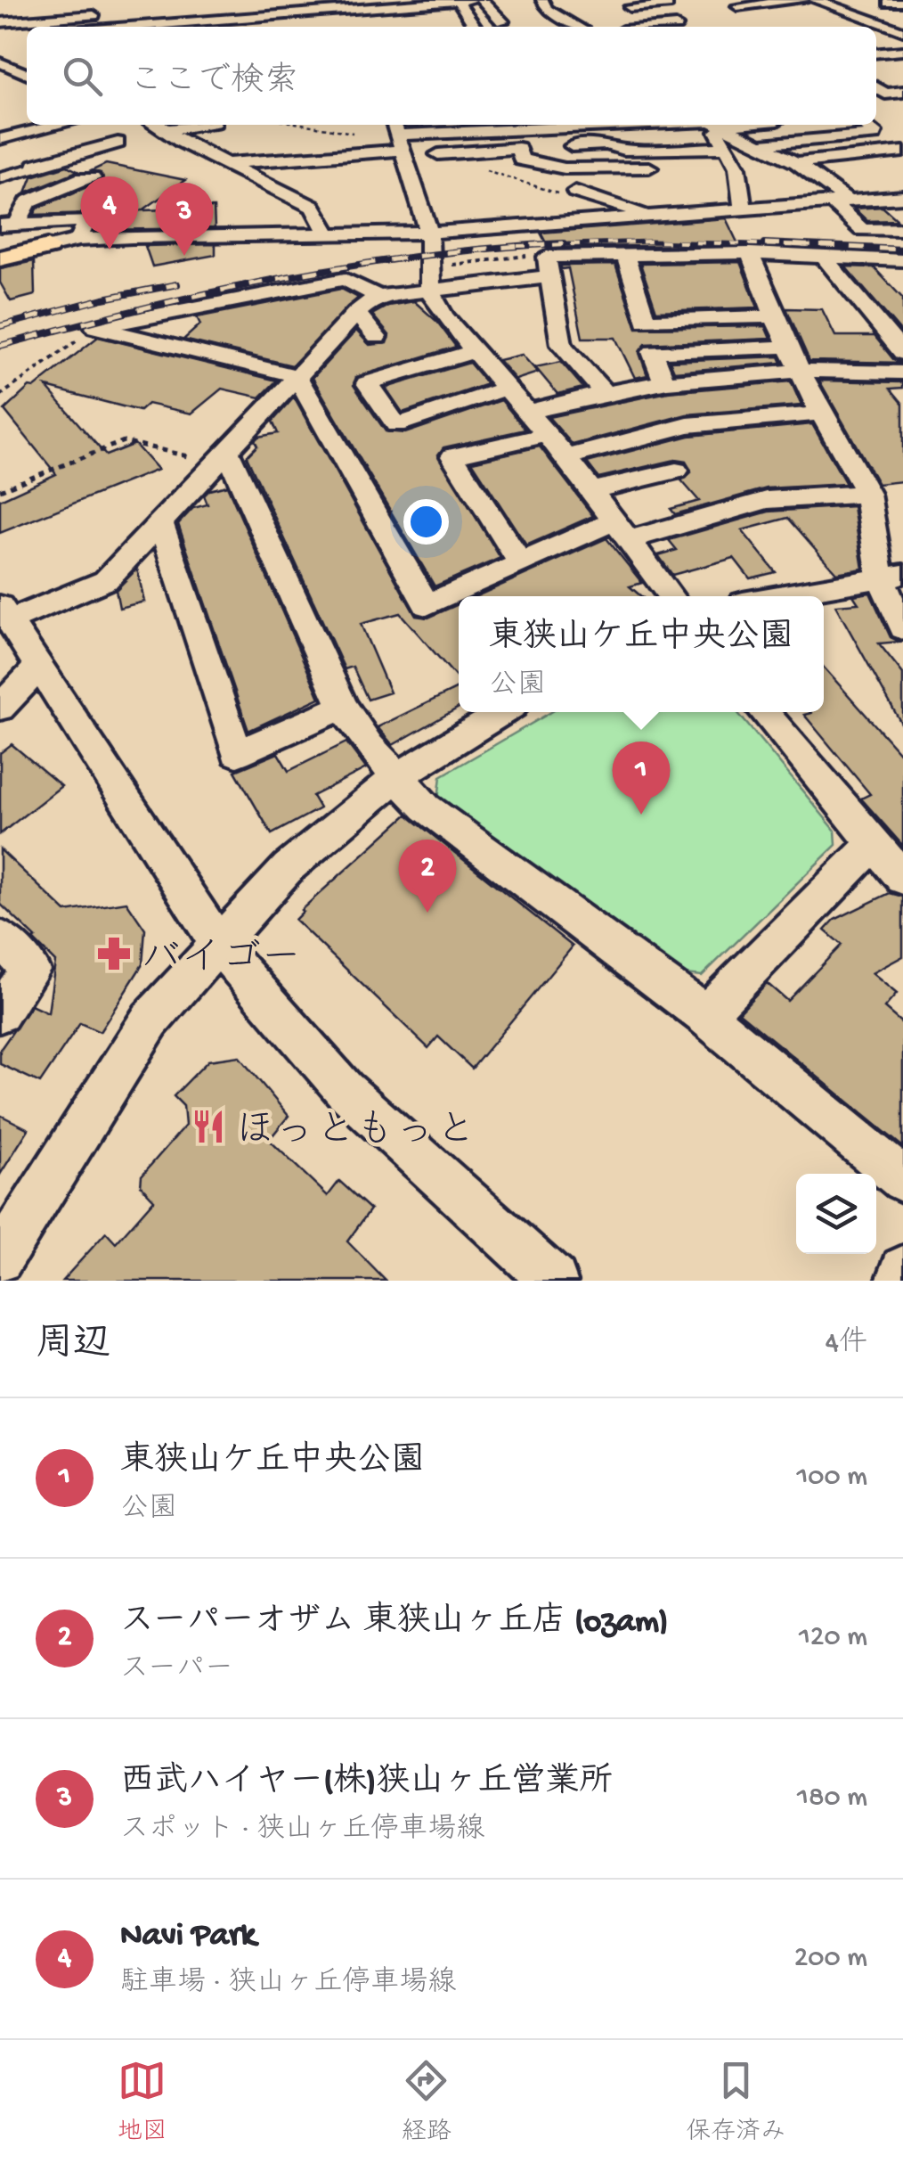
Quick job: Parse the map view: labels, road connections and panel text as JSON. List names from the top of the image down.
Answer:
{
  "places": {
    "pharmacy": ["バイゴー"],
    "restaurant": ["ほっともっと"]
  },
  "page": {
    "search": "ここで検索",
    "pins": [
      "4",
      "3",
      "1",
      "2"
    ],
    "popup": ["東狭山ケ丘中央公園", "公園"],
    "heading": ["周辺", "4件"],
    "list": [
      {
        "mark": "1",
        "name": "東狭山ケ丘中央公園",
        "note": "公園",
        "value": "100 m"
      },
      {
        "mark": "2",
        "name": "スーパーオザム 東狭山ヶ丘店 (ozam)",
        "note": "スーパー",
        "value": "120 m"
      },
      {
        "mark": "3",
        "name": "西武ハイヤー(株)狭山ヶ丘営業所",
        "note": "スポット · 狭山ヶ丘停車場線",
        "value": "180 m"
      },
      {
        "mark": "4",
        "name": "Navi Park",
        "note": "駐車場 · 狭山ヶ丘停車場線",
        "value": "200 m"
      }
    ],
    "nav": ["地図", "経路", "保存済み"]
  }
}
